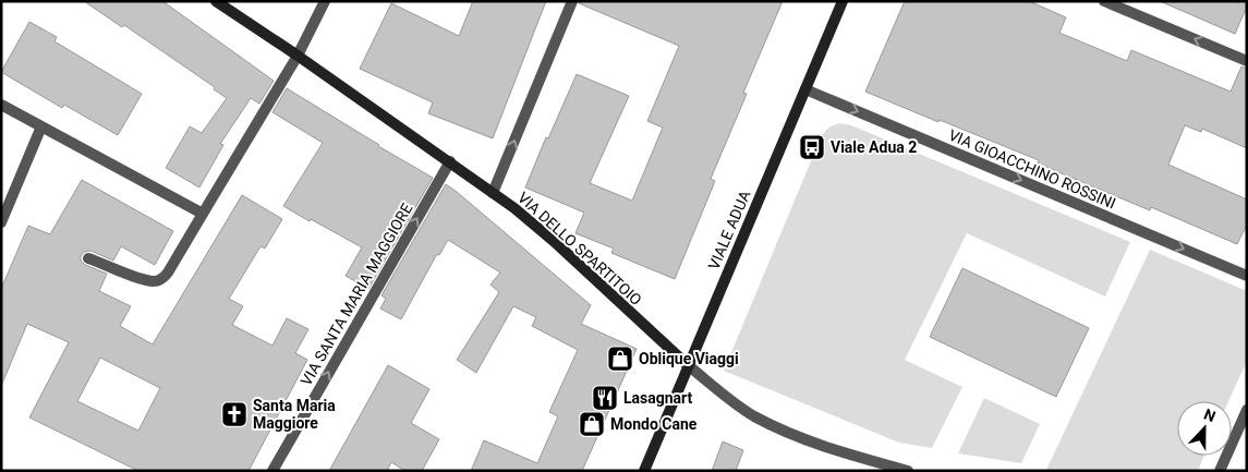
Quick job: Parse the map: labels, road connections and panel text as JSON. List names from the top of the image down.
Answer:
{
  "streets": {
    "main road": ["VIALE ADUA", "VIA DELLO SPARTITOIO"],
    "street": ["VIA GIOACCHINO ROSSINI", "VIA SANTA MARIA MAGGIORE"]
  },
  "crossings": [
    ["VIA GIOACCHINO ROSSINI", "VIALE ADUA"],
    ["VIALE ADUA", "VIA DELLO SPARTITOIO"],
    ["VIA DELLO SPARTITOIO", "VIA SANTA MARIA MAGGIORE"]
  ],
  "one_way": ["VIA GIOACCHINO ROSSINI", "VIA SANTA MARIA MAGGIORE"],
  "places": {
    "bus stop": ["Viale Adua 2"],
    "shop": ["Oblique Viaggi", "Mondo Cane"],
    "restaurant": ["Lasagnart"],
    "church": ["Santa Maria Maggiore"]
  },
  "north": "top"
}
